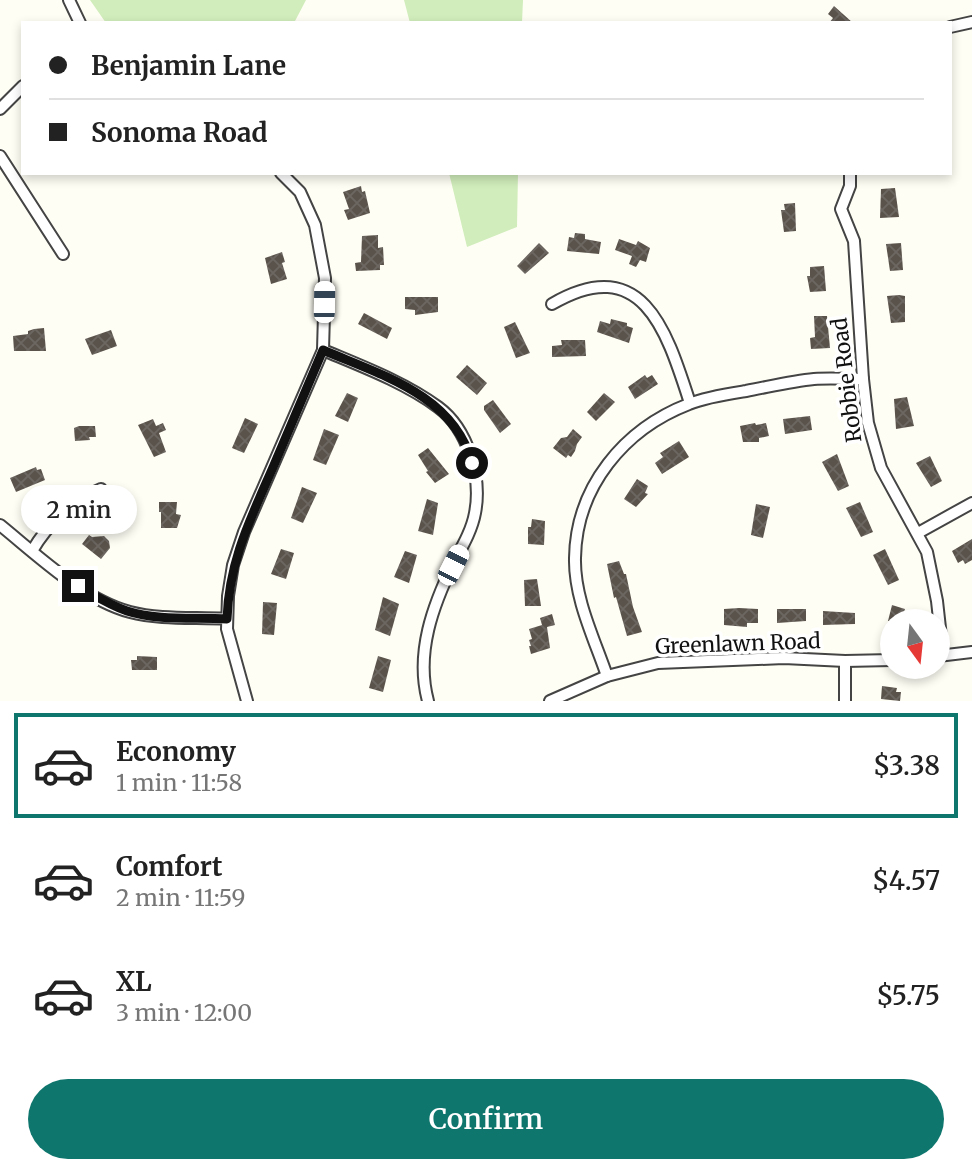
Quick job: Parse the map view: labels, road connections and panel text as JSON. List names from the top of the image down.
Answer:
{
  "streets": {
    "street": ["Robbie Road", "Greenlawn Road"]
  },
  "north": "bottom",
  "page": {
    "banner": ["Benjamin Lane", "Sonoma Road"],
    "bubble": "2 min",
    "list": [
      {
        "name": "Economy",
        "note": "1 min · 11:58",
        "value": "$3.38"
      },
      {
        "name": "Comfort",
        "note": "2 min · 11:59",
        "value": "$4.57"
      },
      {
        "name": "XL",
        "note": "3 min · 12:00",
        "value": "$5.75"
      }
    ],
    "buttons": "Confirm"
  }
}
